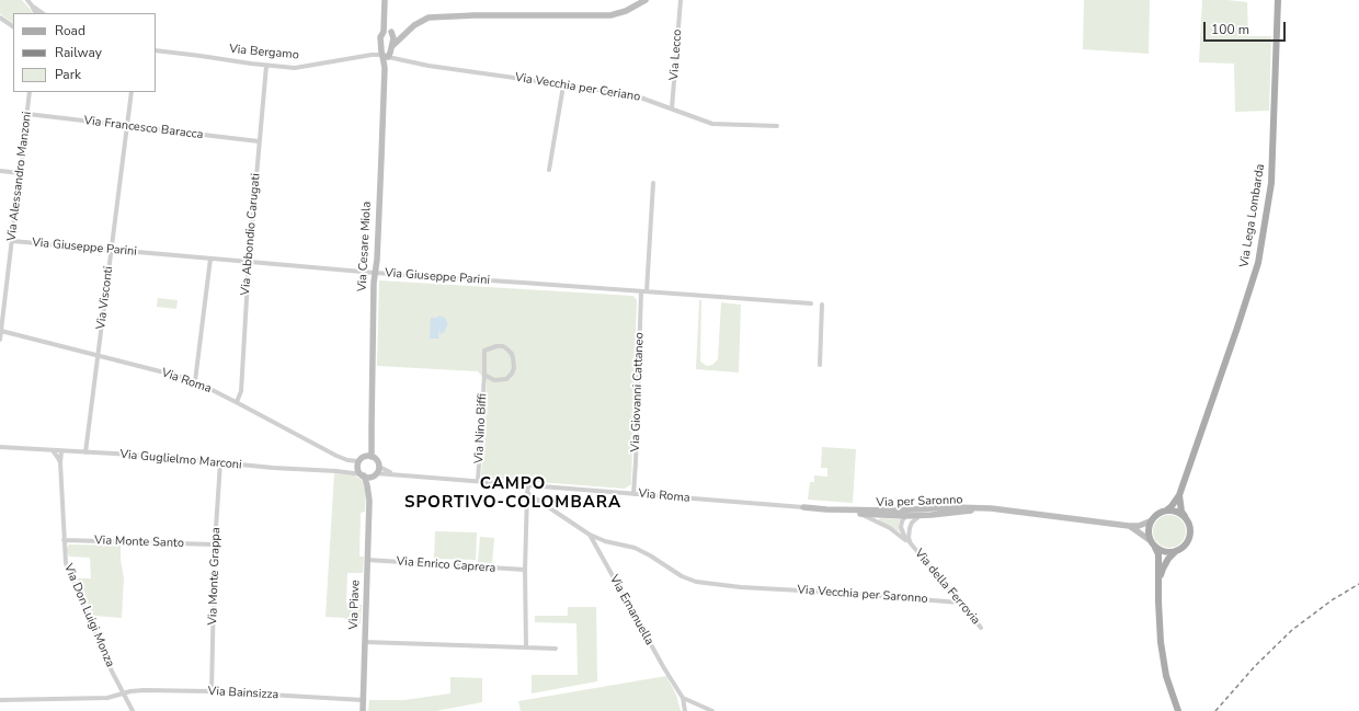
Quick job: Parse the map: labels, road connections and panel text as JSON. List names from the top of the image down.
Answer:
{
  "streets": {
    "main road": ["Via Lega Lombarda"],
    "street": [
      "Via Bergamo",
      "Via Lecco",
      "Via Vecchia per Ceriano",
      "Via Francesco Baracca",
      "Via Alessandro Manzoni",
      "Via Abbondio Carugati",
      "Via Cesare Miola",
      "Via Giuseppe Parini",
      "Via Visconti",
      "Via Roma",
      "Via Giovanni Cattaneo",
      "Via Nino Biffi",
      "Via Guglielmo Marconi",
      "Via per Saronno",
      "Via Monte Santo",
      "Via Enrico Caprera",
      "Via Monte Grappa",
      "Via della Ferrovia",
      "Via Vecchia per Saronno",
      "Via Piave",
      "Via Emanuella",
      "Via Don Luigi Monza",
      "Via Bainsizza"
    ]
  },
  "crossings": [
    ["Via Bergamo", "Via Vecchia per Ceriano"],
    ["Via Bergamo", "Via Abbondio Carugati"],
    ["Via Bergamo", "Via Cesare Miola"],
    ["Via Lecco", "Via Vecchia per Ceriano"],
    ["Via Vecchia per Ceriano", "Via Cesare Miola"],
    ["Via Francesco Baracca", "Via Alessandro Manzoni"],
    ["Via Francesco Baracca", "Via Abbondio Carugati"],
    ["Via Francesco Baracca", "Via Visconti"],
    ["Via Alessandro Manzoni", "Via Giuseppe Parini"],
    ["Via Alessandro Manzoni", "Via Roma"],
    ["Via Lega Lombarda", "Via per Saronno"],
    ["Via Abbondio Carugati", "Via Giuseppe Parini"],
    ["Via Abbondio Carugati", "Via Roma"],
    ["Via Cesare Miola", "Via Giuseppe Parini"],
    ["Via Cesare Miola", "Via Roma"],
    ["Via Cesare Miola", "Via Guglielmo Marconi"],
    ["Via Cesare Miola", "Via Piave"],
    ["Via Giuseppe Parini", "Via Visconti"],
    ["Via Giuseppe Parini", "Via Giovanni Cattaneo"],
    ["Via Visconti", "Via Roma"],
    ["Via Visconti", "Via Guglielmo Marconi"],
    ["Via Roma", "Via Giovanni Cattaneo"],
    ["Via Roma", "Via Nino Biffi"],
    ["Via Roma", "Via Guglielmo Marconi"],
    ["Via Roma", "Via per Saronno"],
    ["Via Roma", "Via Piave"],
    ["Via Guglielmo Marconi", "Via Monte Grappa"],
    ["Via Guglielmo Marconi", "Via Piave"],
    ["Via Guglielmo Marconi", "Via Don Luigi Monza"],
    ["Via per Saronno", "Via della Ferrovia"],
    ["Via Monte Santo", "Via Monte Grappa"],
    ["Via Monte Santo", "Via Don Luigi Monza"],
    ["Via Enrico Caprera", "Via Piave"],
    ["Via Monte Grappa", "Via Bainsizza"],
    ["Via della Ferrovia", "Via Vecchia per Saronno"],
    ["Via Vecchia per Saronno", "Via Emanuella"],
    ["Via Piave", "Via Bainsizza"],
    ["Via Don Luigi Monza", "Via Bainsizza"]
  ],
  "districts": ["CAMPO SPORTIVO-COLOMBARA"],
  "legend": ["Road", "Railway", "Park"],
  "scale_bar": "100 m"
}
